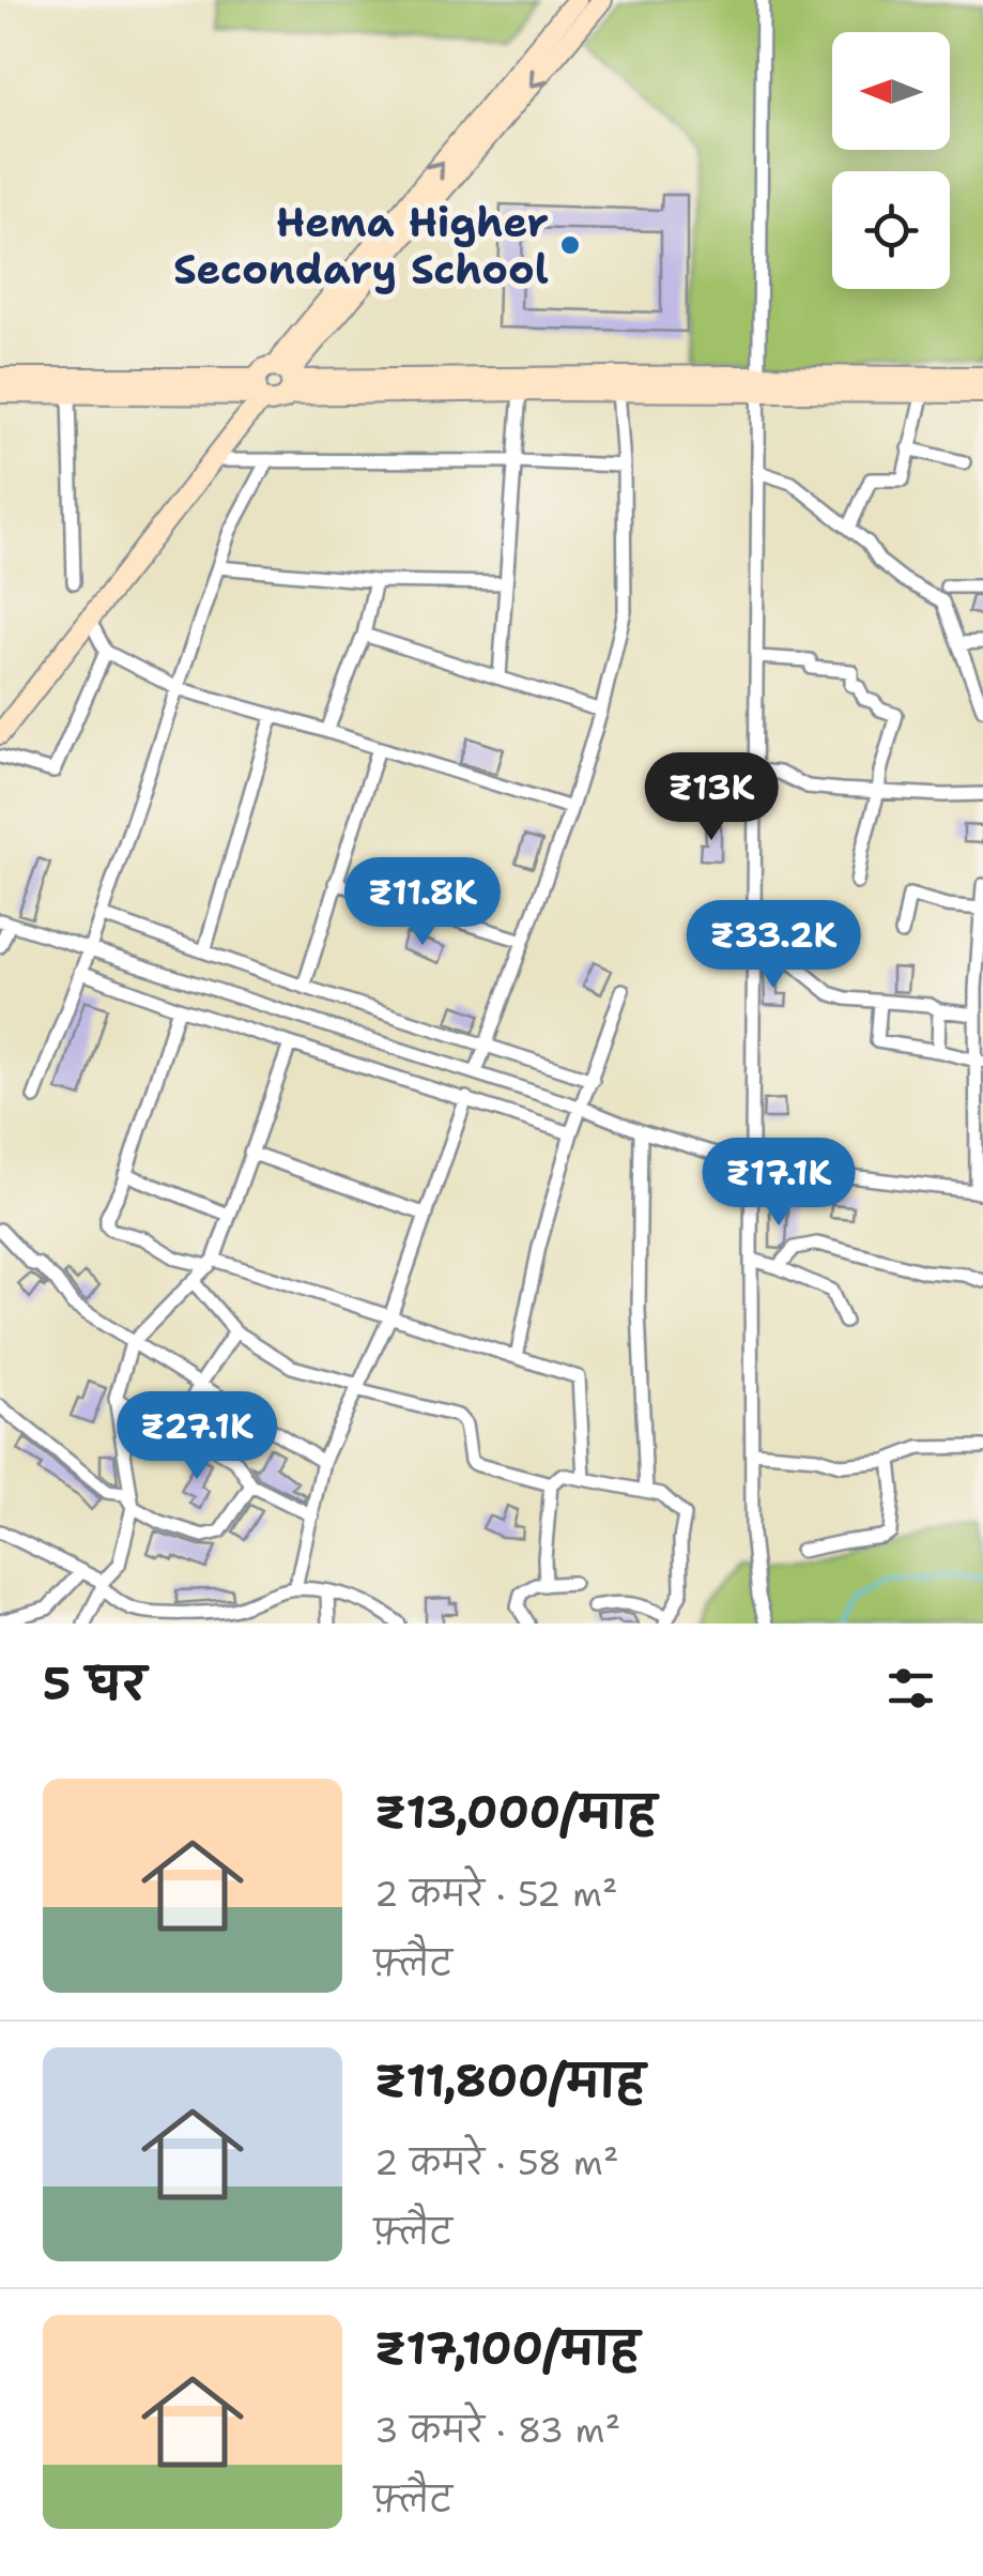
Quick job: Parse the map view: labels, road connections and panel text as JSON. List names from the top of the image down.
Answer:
{
  "places": ["Hema Higher Secondary School"],
  "north": "left",
  "page": {
    "price": [
      "₹13K",
      "₹11.8K",
      "₹33.2K",
      "₹17.1K",
      "₹27.1K"
    ],
    "heading": "5 घर",
    "list": [
      {
        "name": "₹13,000/माह",
        "note": "2 कमरे · 52 m² · फ़्लैट"
      },
      {
        "name": "₹11,800/माह",
        "note": "2 कमरे · 58 m² · फ़्लैट"
      },
      {
        "name": "₹17,100/माह",
        "note": "3 कमरे · 83 m² · फ़्लैट"
      }
    ]
  }
}
